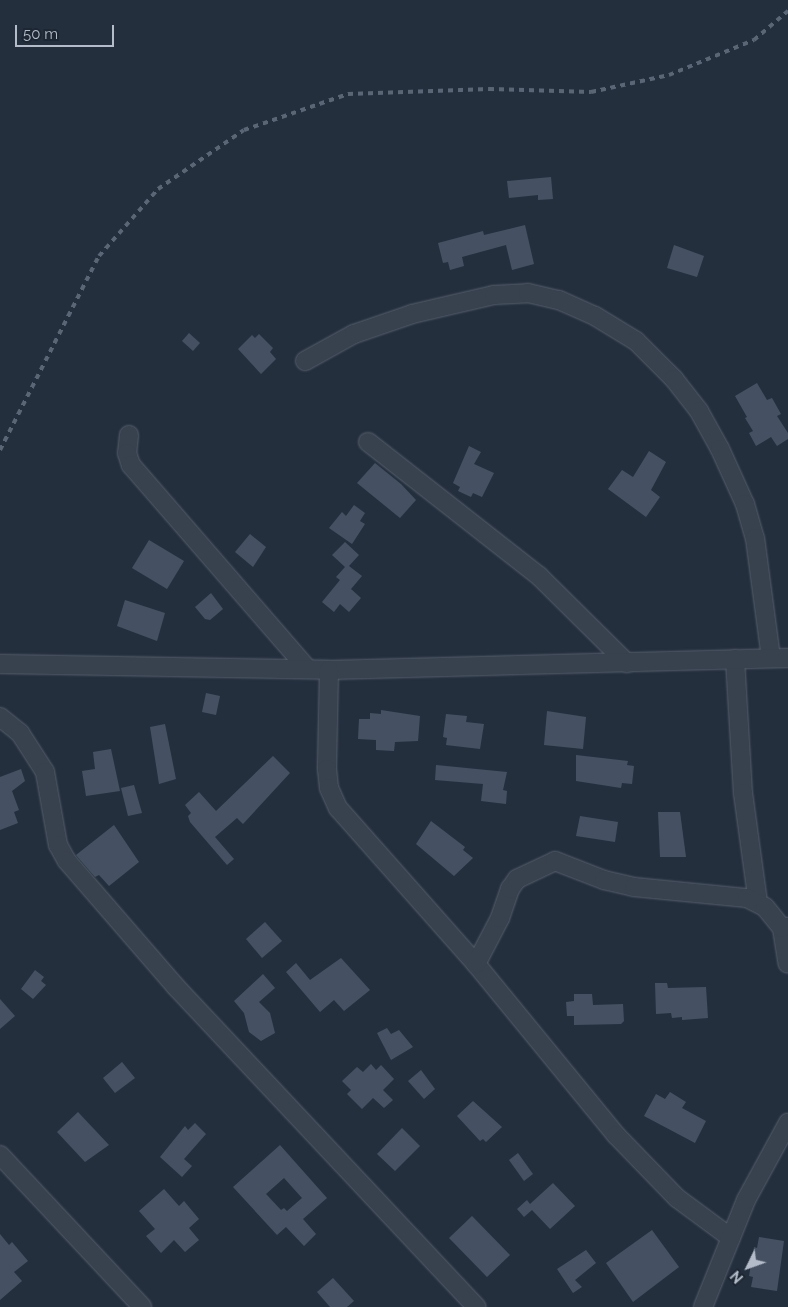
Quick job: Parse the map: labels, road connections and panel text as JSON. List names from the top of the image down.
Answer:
{
  "scale_bar": "50 m",
  "north": "bottom left"
}
